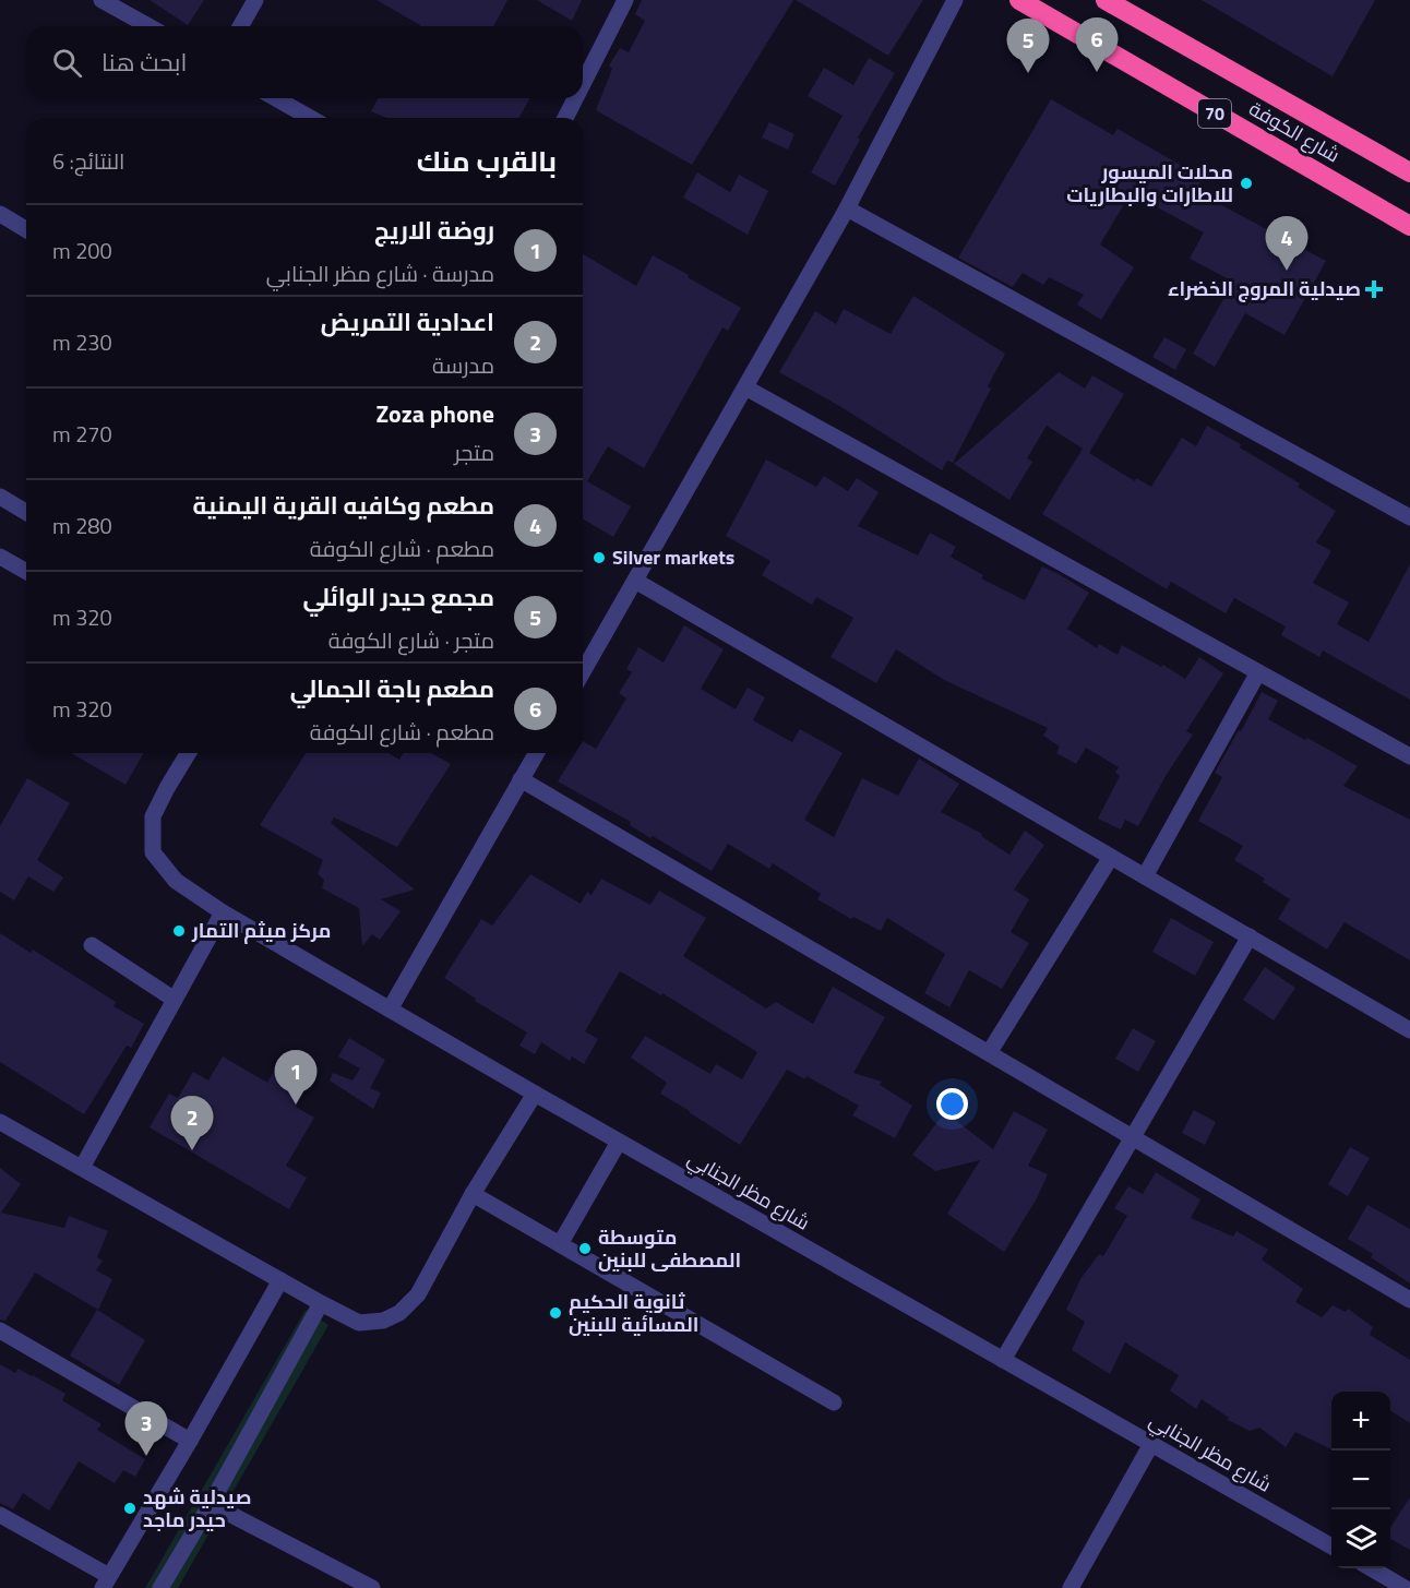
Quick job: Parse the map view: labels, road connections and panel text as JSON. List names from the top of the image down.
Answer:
{
  "streets": {
    "highway": ["70", "شارع الكوفة"],
    "street": ["شارع مظر الجنابي"]
  },
  "places": {
    "other": [
      "محلات الميسور للاطارات والبطاريات",
      "Silver markets",
      "مركز ميثم التمار",
      "متوسطة المصطفى للبنين",
      "ثانوية الحكيم المسائية للبنين",
      "صيدلية شهد حيدر ماجد"
    ],
    "health": ["صيدلية المروج الخضراء"]
  },
  "page": {
    "pins": [
      "6",
      "5",
      "4",
      "1",
      "2",
      "3"
    ],
    "search": "ابحث هنا",
    "heading": ["بالقرب منك", "النتائج: 6"],
    "list": [
      {
        "mark": "1",
        "name": "روضة الاريج",
        "note": "مدرسة · شارع مظر الجنابي",
        "value": "200 m"
      },
      {
        "mark": "2",
        "name": "اعدادية التمريض",
        "note": "مدرسة",
        "value": "230 m"
      },
      {
        "mark": "3",
        "name": "Zoza phone",
        "note": "متجر",
        "value": "270 m"
      },
      {
        "mark": "4",
        "name": "مطعم وكافيه القرية اليمنية",
        "note": "مطعم · شارع الكوفة",
        "value": "280 m"
      },
      {
        "mark": "5",
        "name": "مجمع حيدر الوائلي",
        "note": "متجر · شارع الكوفة",
        "value": "320 m"
      },
      {
        "mark": "6",
        "name": "مطعم باجة الجمالي",
        "note": "مطعم · شارع الكوفة",
        "value": "320 m"
      }
    ],
    "map_buttons": ["+", "−"]
  }
}
